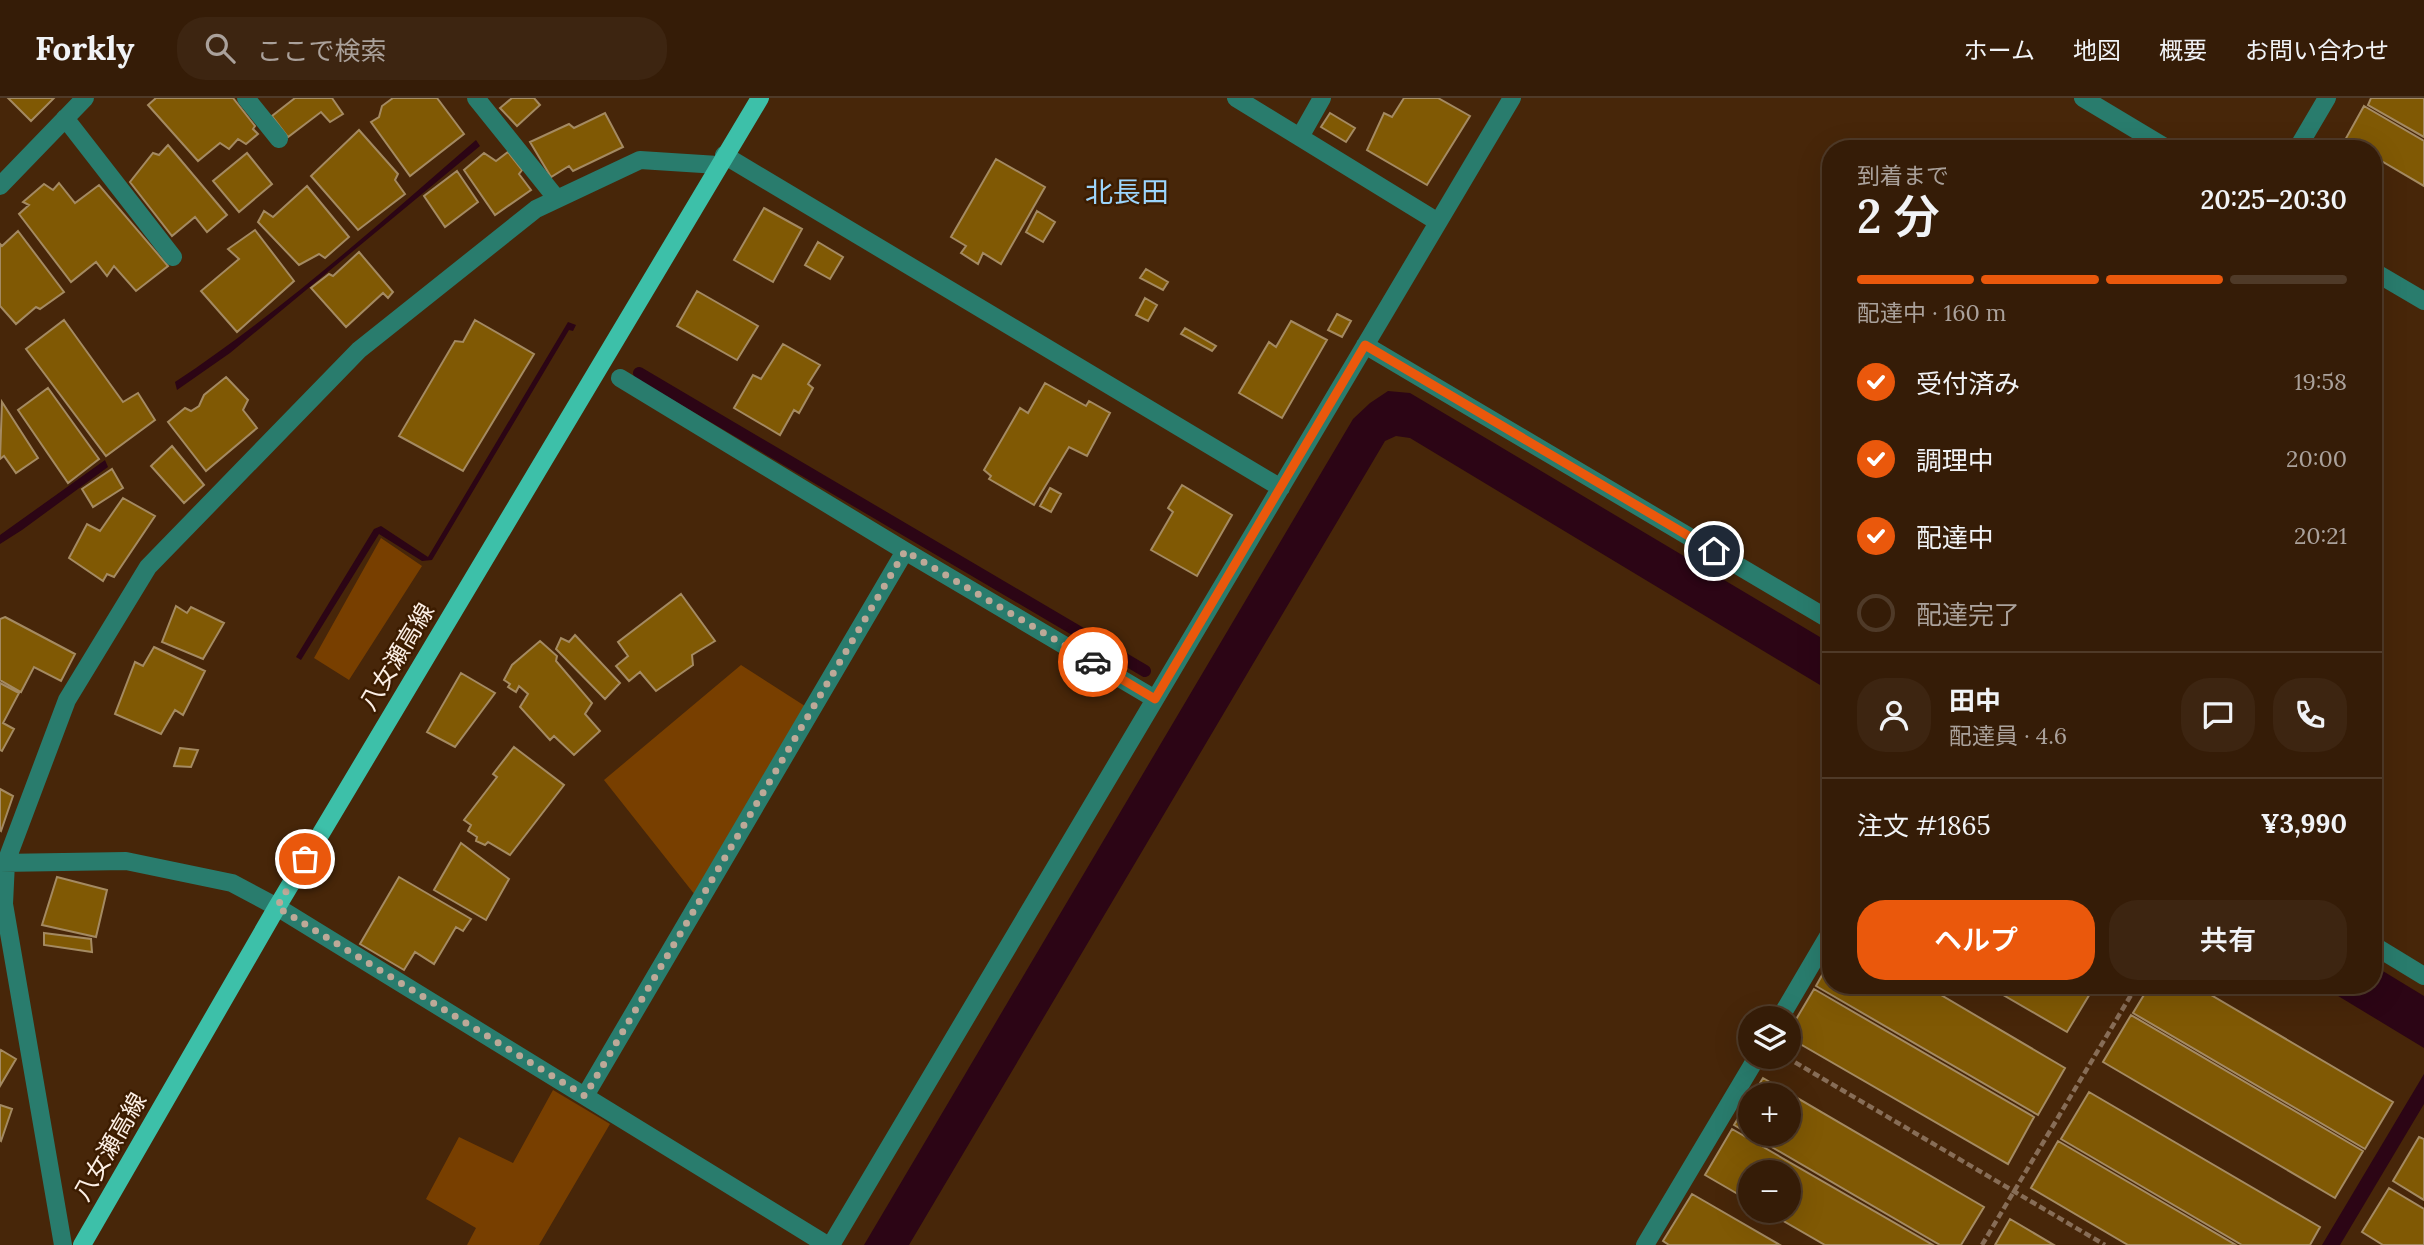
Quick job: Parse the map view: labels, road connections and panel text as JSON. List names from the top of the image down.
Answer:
{
  "streets": {
    "main road": ["八女瀬高線"]
  },
  "districts": ["北長田"],
  "page": {
    "header": "Forkly",
    "search": "ここで検索",
    "nav": [
      "ホーム",
      "地図",
      "概要",
      "お問い合わせ"
    ],
    "heading": ["2 分", "到着まで", "20:25–20:30"],
    "panel": [
      "田中",
      "配達員 · 4.6",
      "注文 #1865",
      "¥3,990"
    ],
    "bar": "配達中 · 160 m",
    "list": [
      ["受付済み", "19:58"],
      ["調理中", "20:00"],
      ["配達中", "20:21"],
      "配達完了"
    ],
    "buttons": ["ヘルプ", "共有"],
    "map_buttons": ["+", "−"]
  }
}
